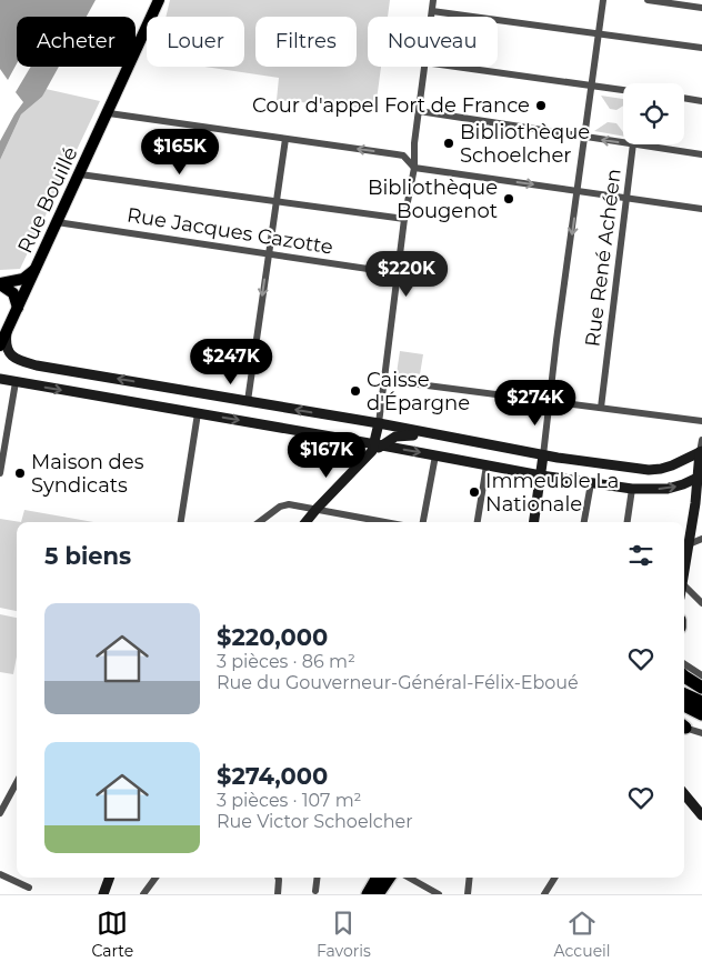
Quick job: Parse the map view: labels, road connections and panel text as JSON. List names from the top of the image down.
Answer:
{
  "streets": {
    "main road": ["Rue Bouillé"],
    "street": ["Rue Jacques Cazotte", "Rue René Achéen"]
  },
  "crossings": [
    ["Rue Bouillé", "Rue Jacques Cazotte"]
  ],
  "places": [
    "Cour d'appel Fort de France",
    "Bibliothèque Schoelcher",
    "Bibliothèque Bougenot",
    "Caisse d'Épargne",
    "Maison des Syndicats",
    "Immeuble La Nationale"
  ],
  "page": {
    "chip": [
      "Acheter",
      "Louer",
      "Filtres",
      "Nouveau"
    ],
    "price": [
      "$165K",
      "$220K",
      "$247K",
      "$274K",
      "$167K"
    ],
    "heading": "5 biens",
    "list": [
      {
        "name": "$220,000",
        "note": "3 pièces · 86 m² · Rue du Gouverneur-Général-Félix-Eboué"
      },
      {
        "name": "$274,000",
        "note": "3 pièces · 107 m² · Rue Victor Schoelcher"
      }
    ],
    "tabs": ["Carte", "Favoris", "Accueil"]
  }
}
